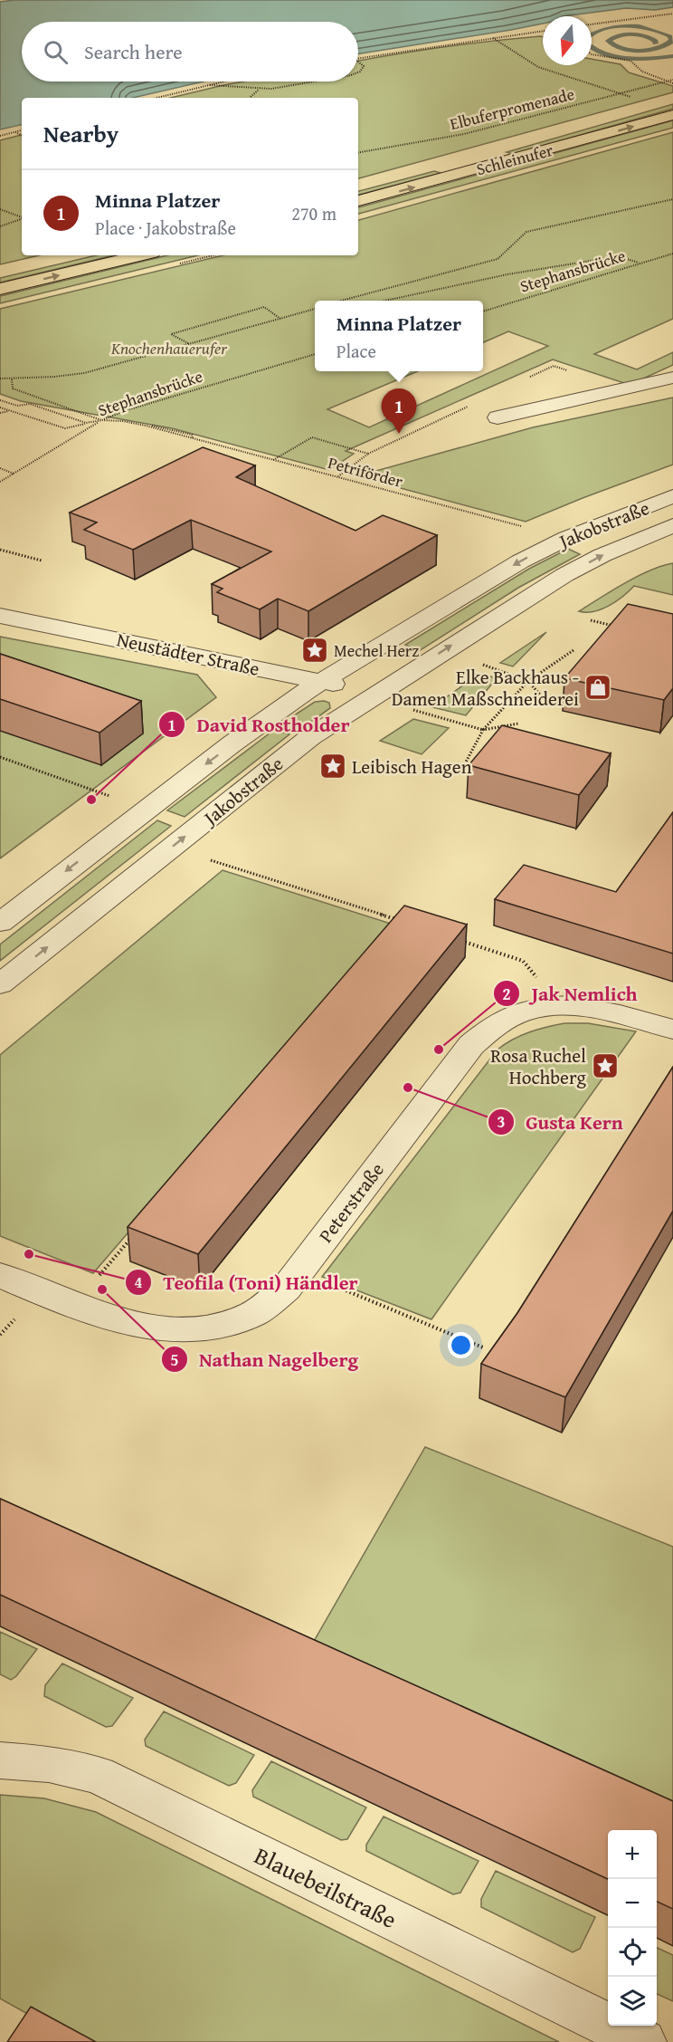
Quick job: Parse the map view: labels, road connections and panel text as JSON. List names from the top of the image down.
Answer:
{
  "streets": {
    "main road": ["Schleinufer"],
    "street": [
      "Jakobstraße",
      "Neustädter Straße",
      "Peterstraße",
      "Blauebeilstraße"
    ],
    "path": ["Elbuferpromenade", "Stephansbrücke", "Petriförder"]
  },
  "crossings": [
    ["Stephansbrücke", "Petriförder"],
    ["Jakobstraße", "Neustädter Straße"]
  ],
  "parks": ["Knochenhauerufer"],
  "places": {
    "place": ["Mechel Herz", "Leibisch Hagen", "Rosa Ruchel Hochberg"],
    "shop": ["Elke Backhaus - Damen Maßschneiderei"],
    "other": [
      "David Rostholder",
      "Jak Nemlich",
      "Gusta Kern",
      "Teofila (Toni) Händler",
      "Nathan Nagelberg"
    ]
  },
  "north": "bottom",
  "page": {
    "search": "Search here",
    "heading": "Nearby",
    "list": [
      {
        "mark": "1",
        "name": "Minna Platzer",
        "note": "Place · Jakobstraße",
        "value": "270 m"
      }
    ],
    "popup": ["Minna Platzer", "Place"],
    "pins": "1",
    "map_buttons": ["+", "−"]
  }
}
